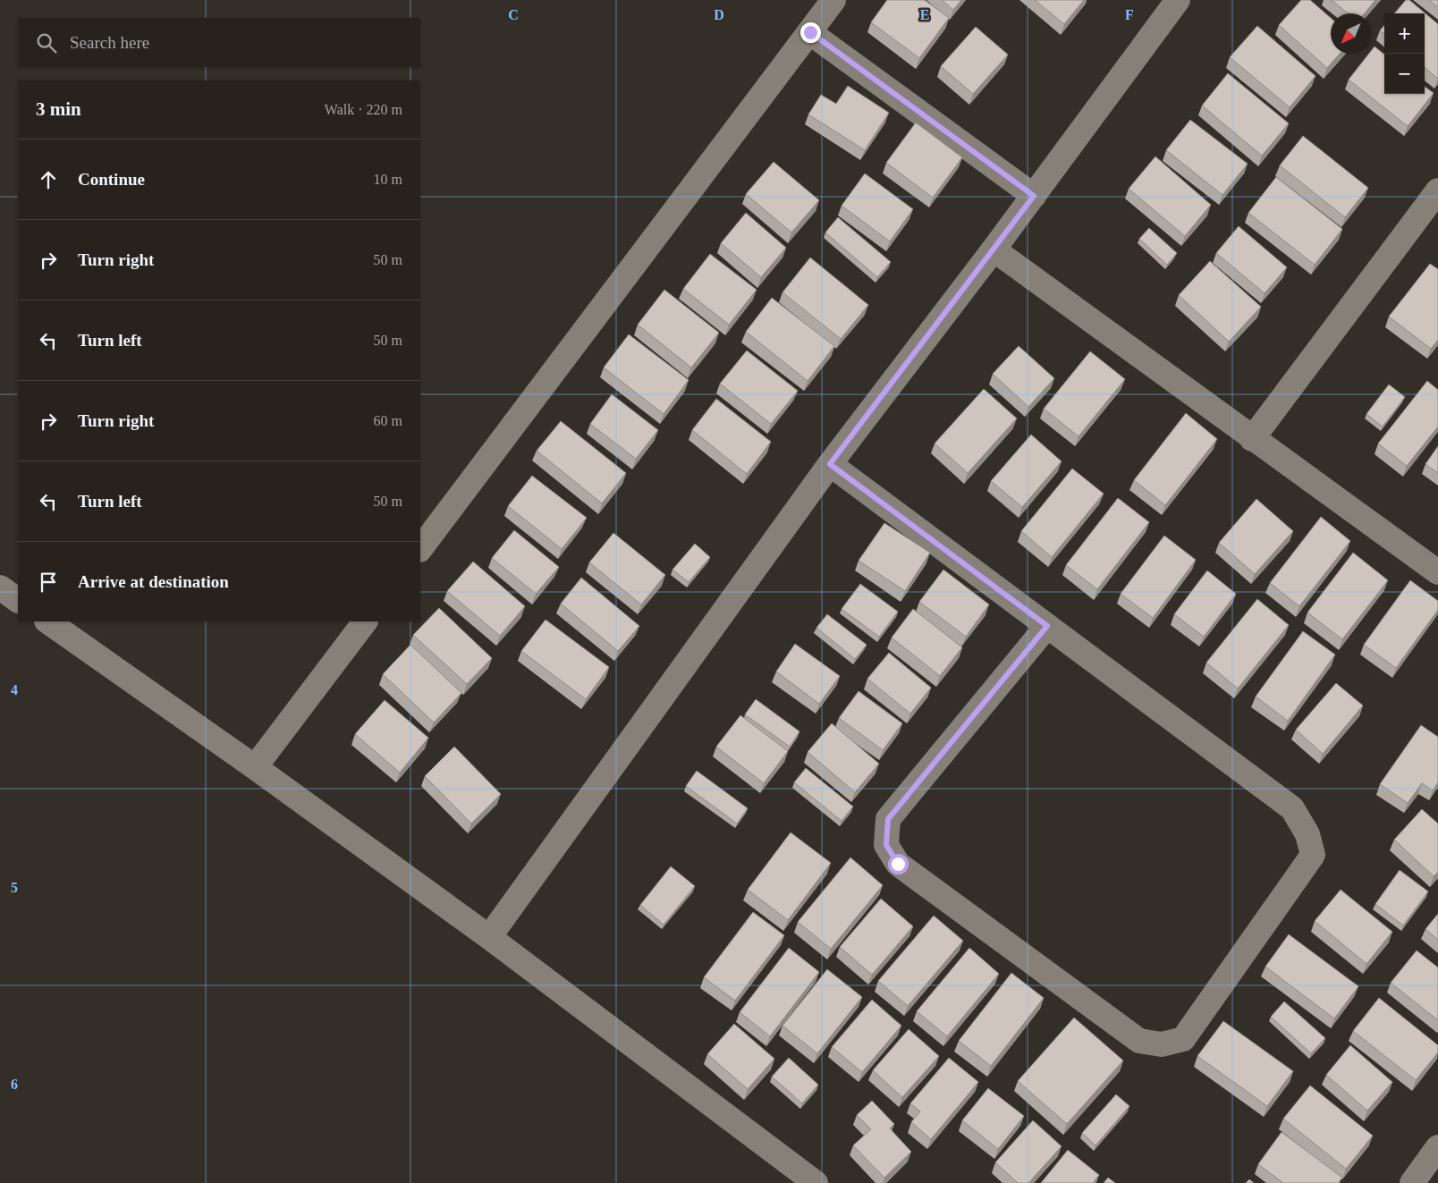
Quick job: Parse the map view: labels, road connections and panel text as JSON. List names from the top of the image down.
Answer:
{
  "north": "bottom left",
  "page": {
    "map_buttons": ["+", "−"],
    "search": "Search here",
    "heading": ["3 min", "Walk · 220 m"],
    "list": [
      ["Continue", "10 m"],
      ["Turn right", "50 m"],
      ["Turn left", "50 m"],
      ["Turn right", "60 m"],
      ["Turn left", "50 m"],
      "Arrive at destination"
    ]
  },
  "grid": {
    "columns": [
      "C",
      "D",
      "E",
      "F"
    ],
    "rows": ["4", "5", "6"]
  }
}
